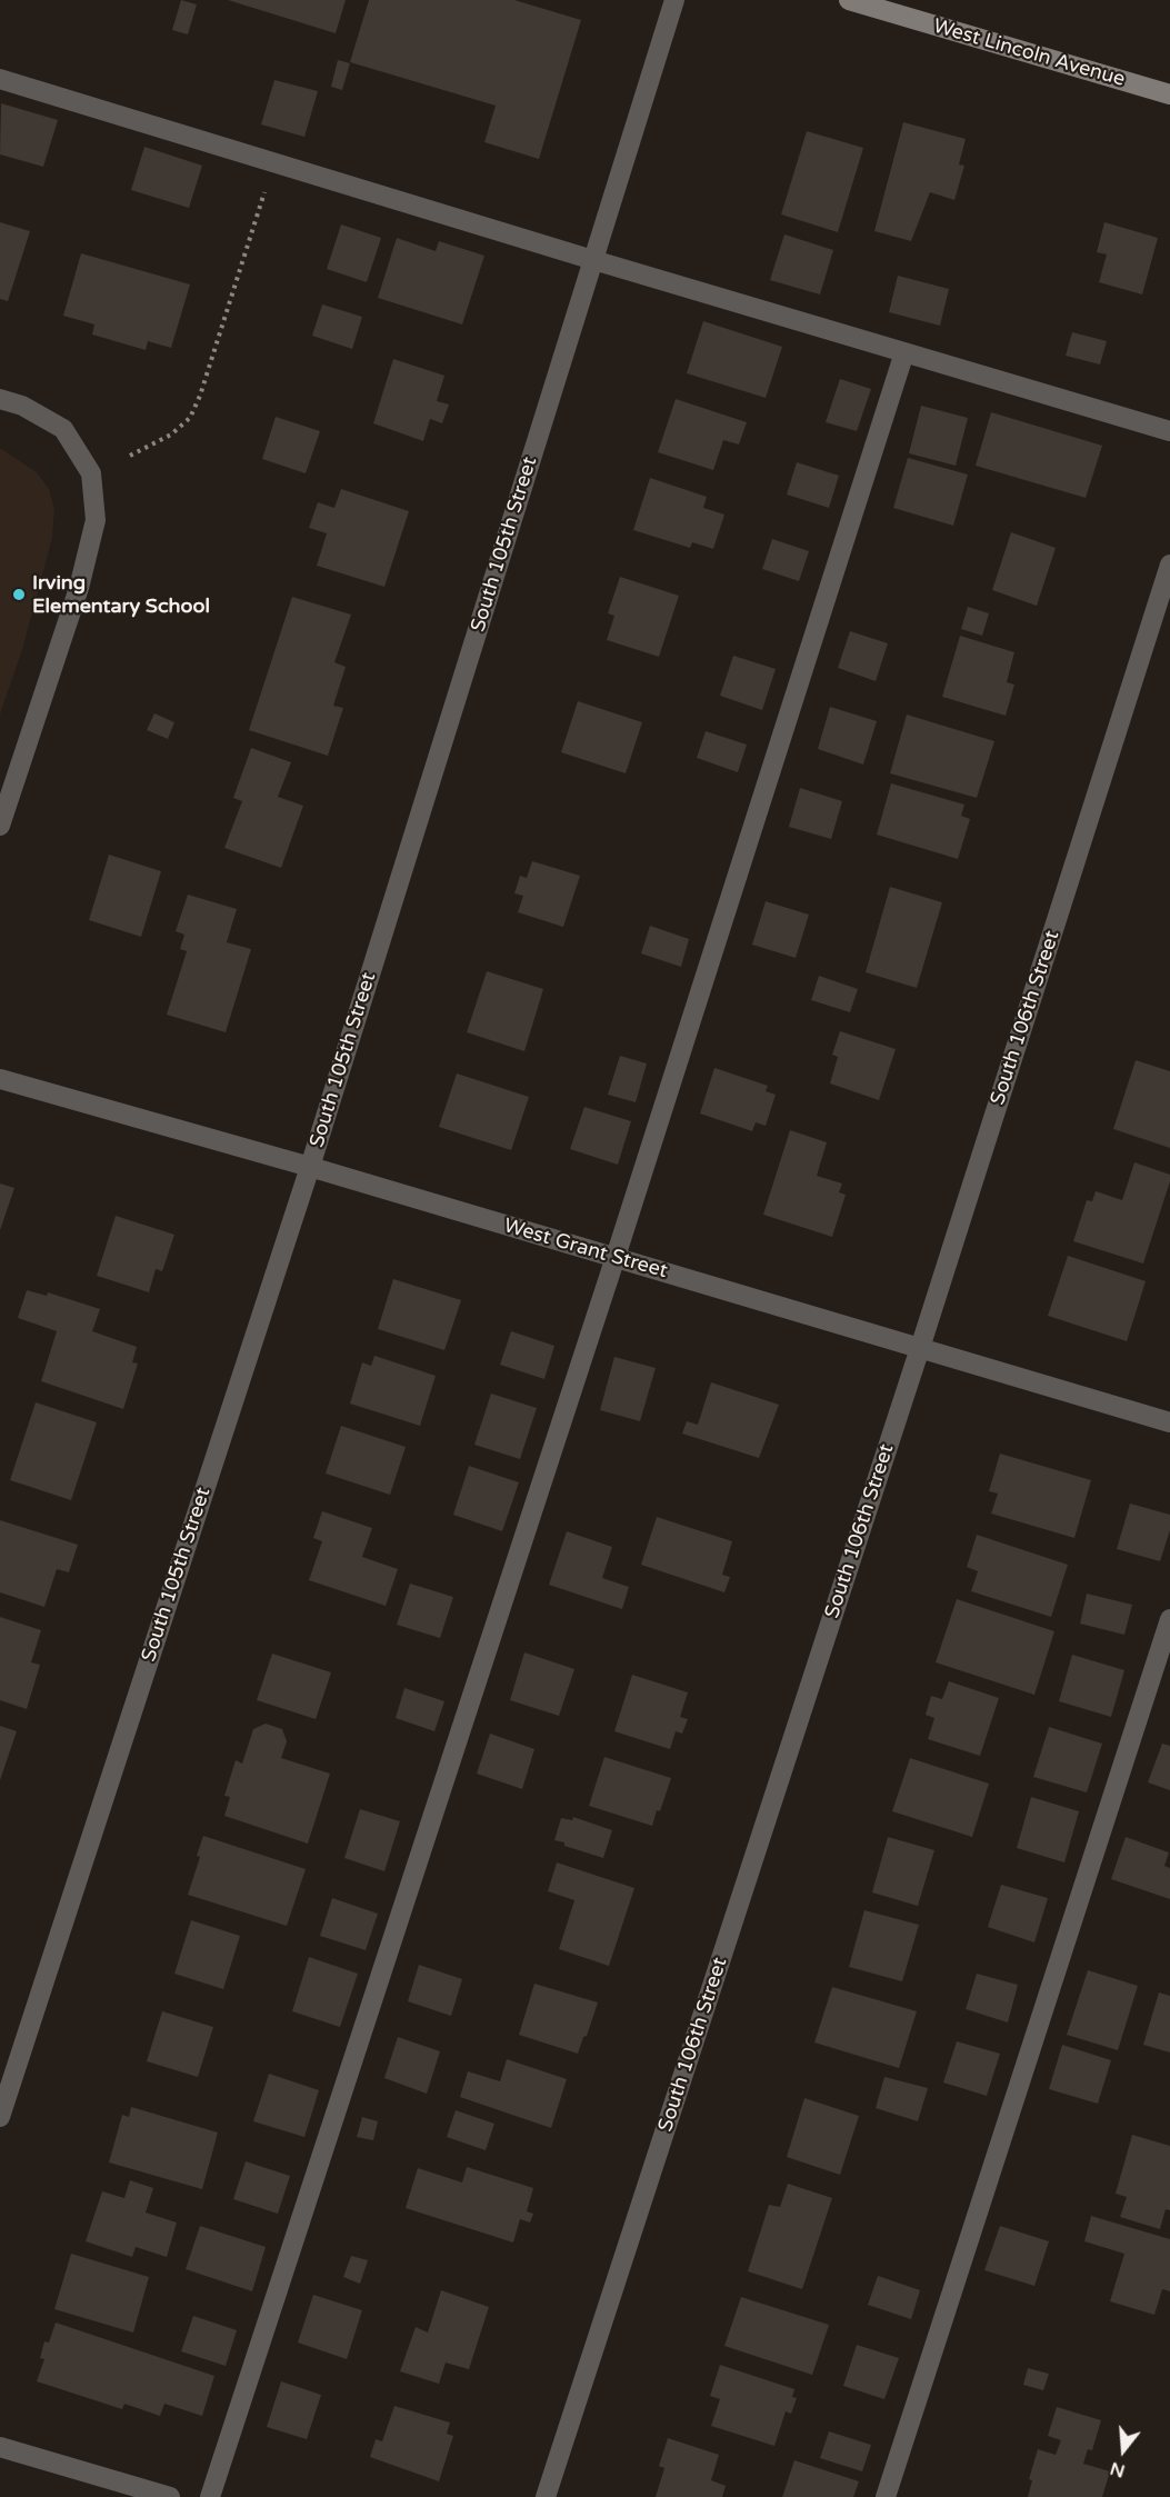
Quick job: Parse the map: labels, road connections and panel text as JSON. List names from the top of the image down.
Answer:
{
  "streets": {
    "main road": ["West Lincoln Avenue"],
    "street": ["South 105th Street", "South 106th Street", "West Grant Street"]
  },
  "crossings": [
    ["South 105th Street", "West Grant Street"],
    ["South 106th Street", "West Grant Street"]
  ],
  "places": ["Irving Elementary School"],
  "north": "bottom"
}
